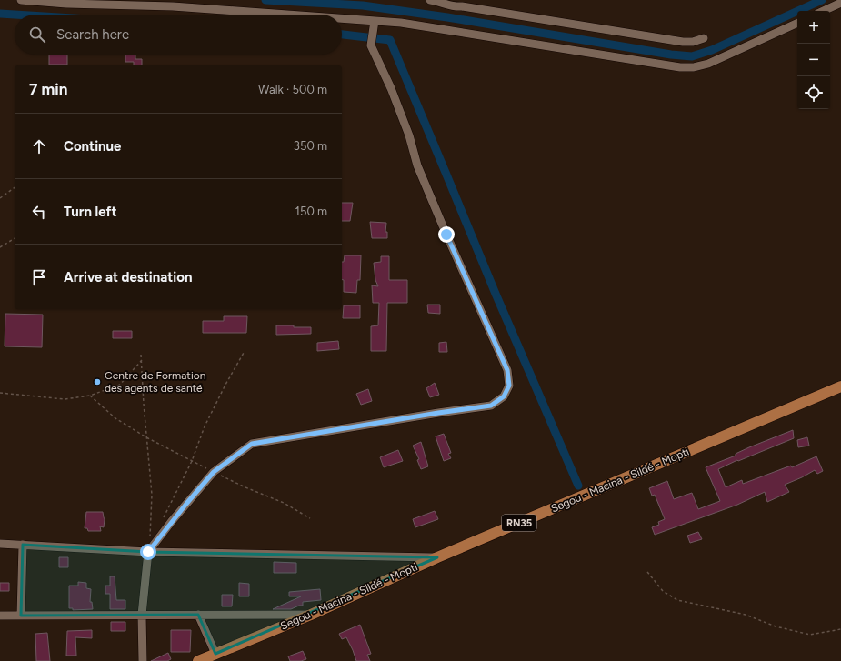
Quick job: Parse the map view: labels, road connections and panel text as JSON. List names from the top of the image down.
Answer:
{
  "streets": {
    "main road": ["Segou - Macina - Sildé - Mopti", "RN35"]
  },
  "places": ["Centre de Formation des agents de santé"],
  "page": {
    "map_buttons": ["+", "−"],
    "search": "Search here",
    "heading": ["7 min", "Walk · 500 m"],
    "list": [
      ["Continue", "350 m"],
      ["Turn left", "150 m"],
      "Arrive at destination"
    ]
  }
}
